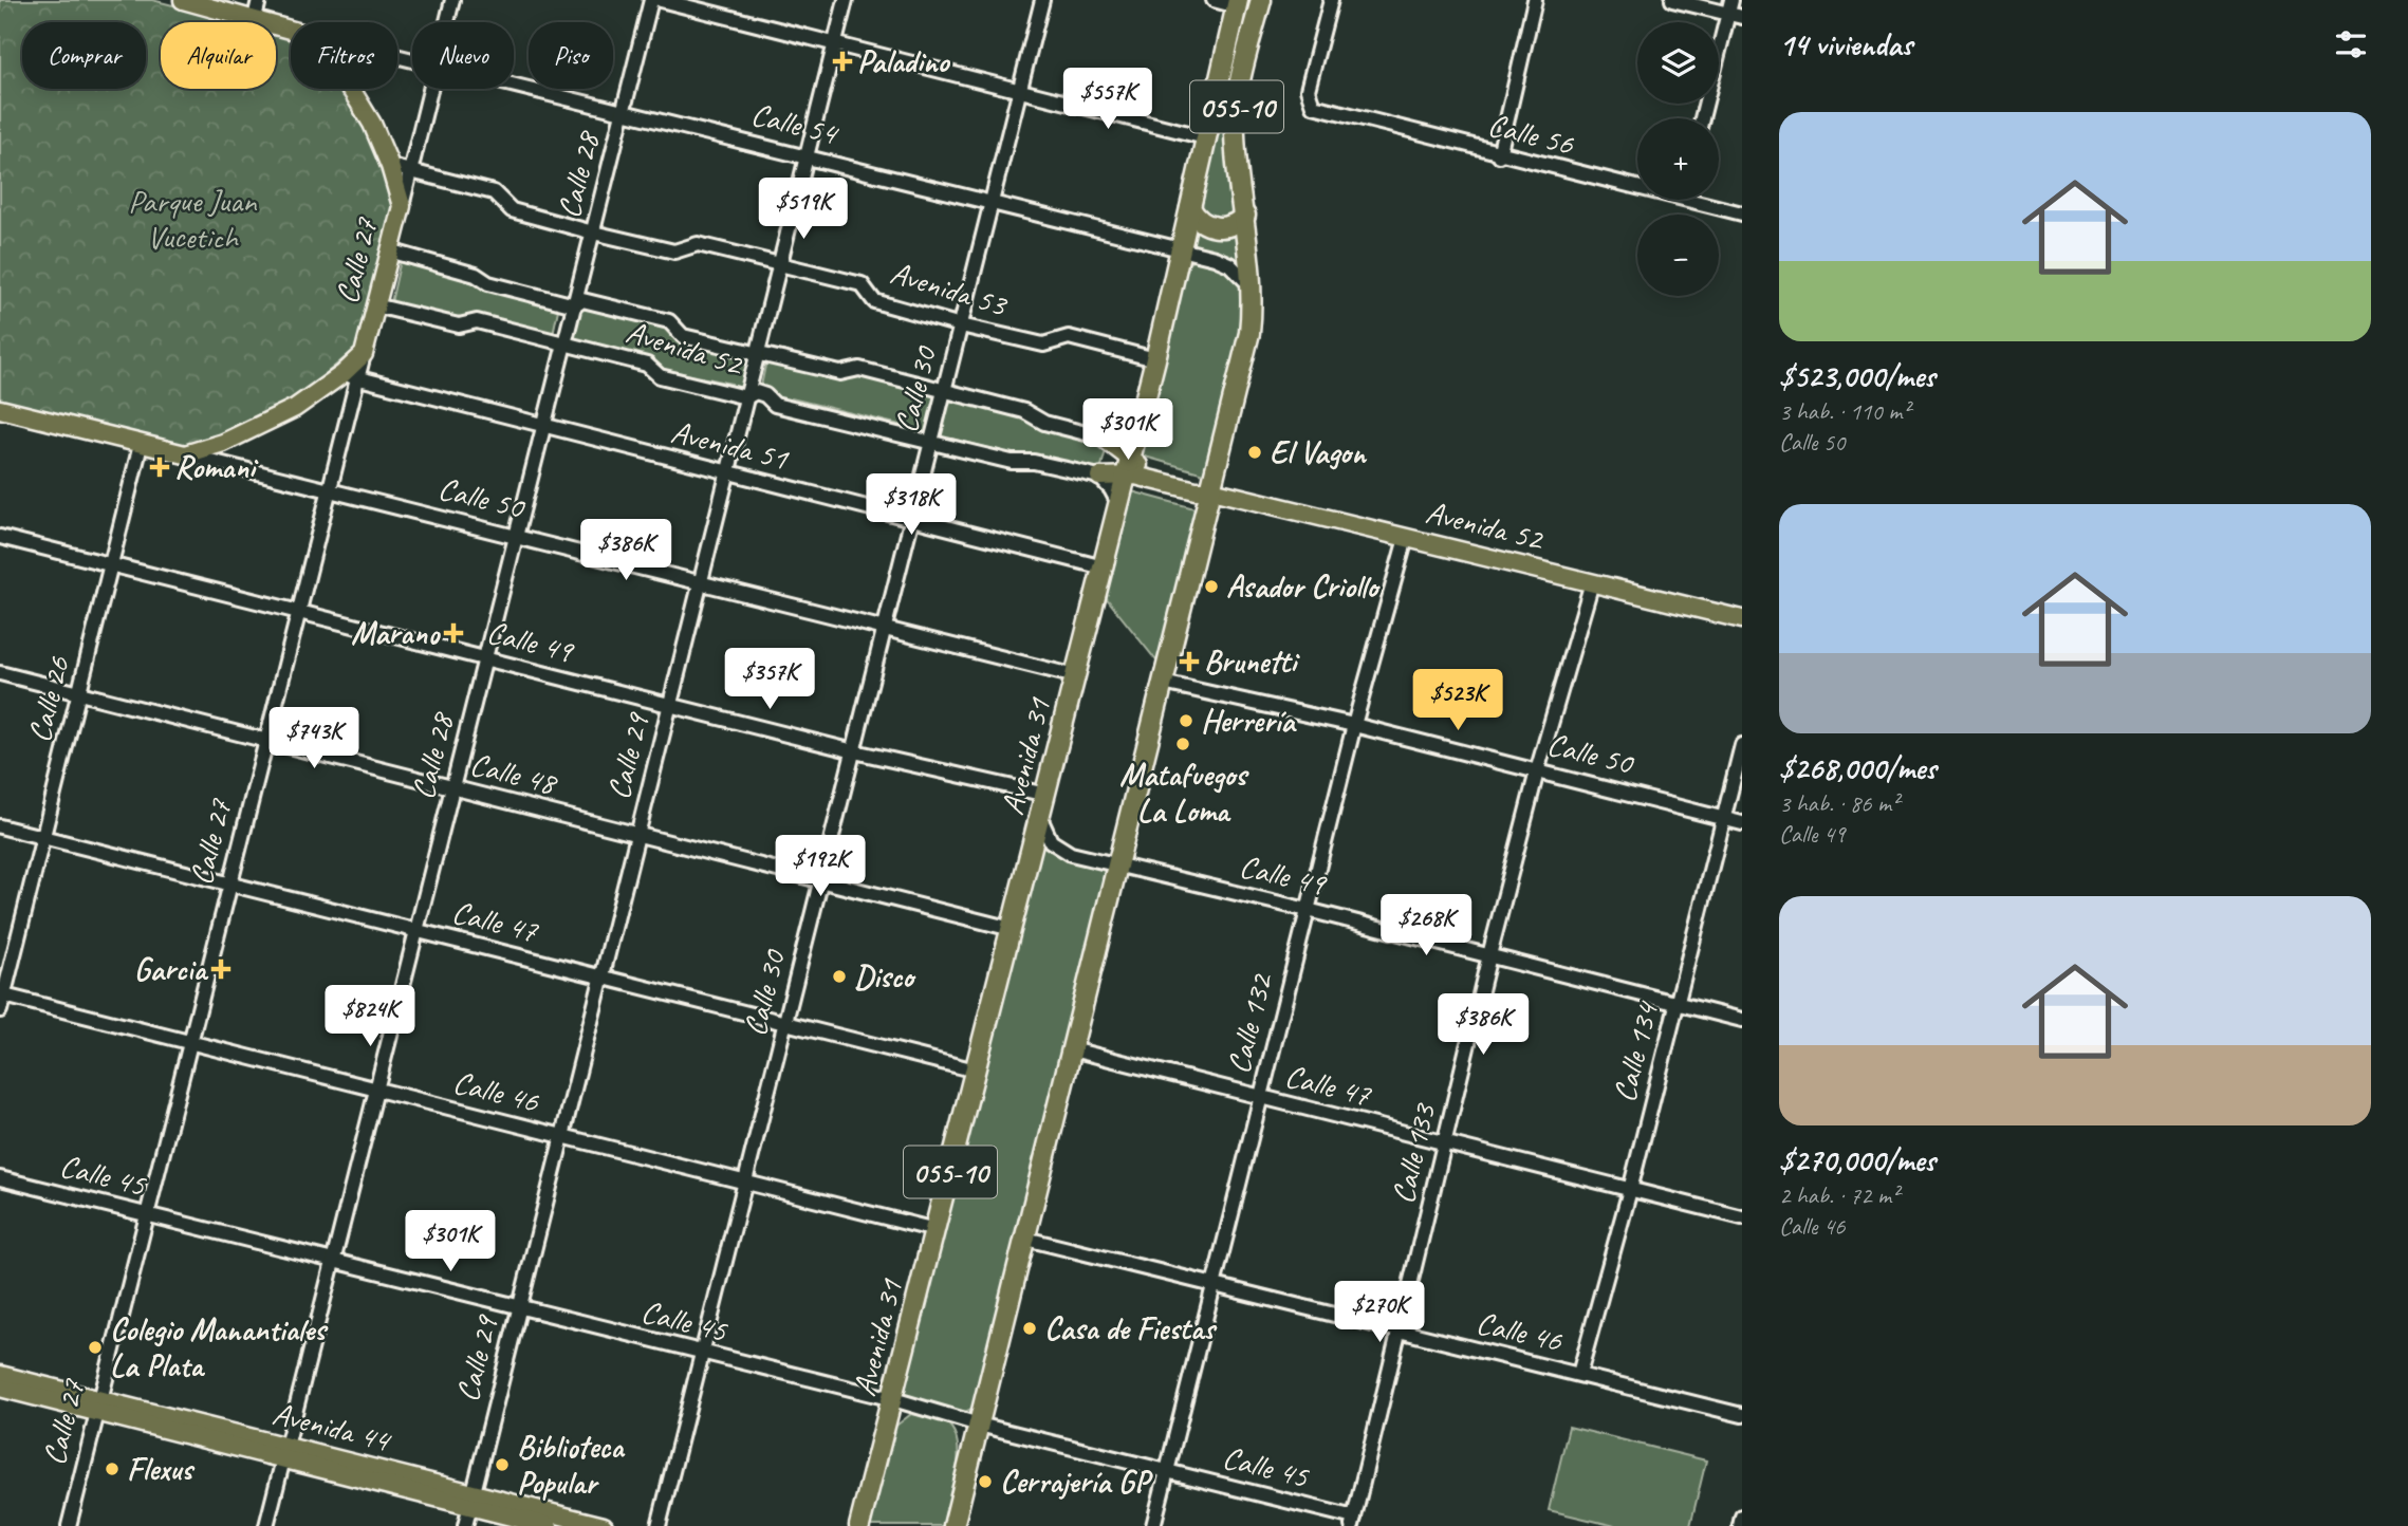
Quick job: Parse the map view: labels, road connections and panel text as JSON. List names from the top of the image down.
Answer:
{
  "streets": {
    "highway": ["055-10", "Avenida 31"],
    "main road": [
      "Calle 54",
      "Calle 27",
      "Avenida 52",
      "Calle 50",
      "Avenida 44"
    ],
    "street": [
      "Calle 56",
      "Calle 28",
      "Avenida 53",
      "Calle 30",
      "Avenida 51",
      "Calle 49",
      "Calle 26",
      "Calle 29",
      "Calle 48",
      "Calle 47",
      "Calle 132",
      "Calle 134",
      "Calle 46",
      "Calle 133",
      "Calle 45"
    ]
  },
  "crossings": [
    ["055-10", "Calle 54"],
    ["055-10", "Avenida 52"],
    ["055-10", "Calle 50"],
    ["055-10", "Calle 49"],
    ["055-10", "Calle 47"],
    ["055-10", "Calle 46"],
    ["055-10", "Calle 45"],
    ["Calle 54", "Calle 28"],
    ["Calle 54", "Calle 30"],
    ["Calle 54", "Calle 29"],
    ["Calle 54", "Avenida 31"],
    ["Calle 28", "Avenida 53"],
    ["Calle 28", "Avenida 52"],
    ["Calle 28", "Avenida 51"],
    ["Calle 28", "Calle 50"],
    ["Calle 28", "Calle 49"],
    ["Calle 28", "Calle 48"],
    ["Calle 28", "Calle 47"],
    ["Calle 28", "Calle 46"],
    ["Calle 28", "Calle 45"],
    ["Calle 28", "Avenida 44"],
    ["Calle 27", "Avenida 53"],
    ["Calle 27", "Avenida 52"],
    ["Calle 27", "Avenida 51"],
    ["Calle 27", "Calle 50"],
    ["Calle 27", "Calle 49"],
    ["Calle 27", "Calle 48"],
    ["Calle 27", "Calle 47"],
    ["Calle 27", "Calle 46"],
    ["Calle 27", "Calle 45"],
    ["Calle 27", "Avenida 44"],
    ["Avenida 53", "Calle 30"],
    ["Avenida 53", "Calle 29"],
    ["Avenida 53", "Avenida 31"],
    ["Avenida 52", "Calle 30"],
    ["Avenida 52", "Calle 29"],
    ["Avenida 52", "Avenida 31"],
    ["Avenida 52", "Calle 132"],
    ["Avenida 52", "Calle 133"],
    ["Calle 30", "Avenida 51"],
    ["Calle 30", "Calle 50"],
    ["Calle 30", "Calle 49"],
    ["Calle 30", "Calle 48"],
    ["Calle 30", "Calle 47"],
    ["Calle 30", "Calle 46"],
    ["Calle 30", "Calle 45"],
    ["Avenida 51", "Calle 29"],
    ["Avenida 51", "Avenida 31"],
    ["Calle 50", "Calle 26"],
    ["Calle 50", "Calle 29"],
    ["Calle 50", "Avenida 31"],
    ["Calle 50", "Calle 132"],
    ["Calle 50", "Calle 134"],
    ["Calle 50", "Calle 133"],
    ["Calle 49", "Calle 26"],
    ["Calle 49", "Calle 29"],
    ["Calle 49", "Avenida 31"],
    ["Calle 49", "Calle 132"],
    ["Calle 49", "Calle 134"],
    ["Calle 49", "Calle 133"],
    ["Calle 26", "Calle 48"],
    ["Calle 26", "Calle 47"],
    ["Calle 26", "Calle 46"],
    ["Calle 29", "Calle 48"],
    ["Calle 29", "Calle 47"],
    ["Calle 29", "Calle 46"],
    ["Calle 29", "Calle 45"],
    ["Calle 29", "Avenida 44"],
    ["Avenida 31", "Calle 48"],
    ["Avenida 31", "Calle 47"],
    ["Avenida 31", "Calle 46"],
    ["Avenida 31", "Calle 45"],
    ["Calle 47", "Calle 132"],
    ["Calle 47", "Calle 134"],
    ["Calle 47", "Calle 133"],
    ["Calle 132", "Calle 46"],
    ["Calle 132", "Calle 45"],
    ["Calle 134", "Calle 46"],
    ["Calle 46", "Calle 133"],
    ["Calle 133", "Calle 45"]
  ],
  "parks": ["Parque Juan Vucetich"],
  "places": {
    "health": [
      "Paladino",
      "Romani",
      "Marano",
      "Brunetti",
      "Garcia"
    ],
    "other": [
      "El Vagon",
      "Asador Criollo",
      "Herrería",
      "Matafuegos La Loma",
      "Disco",
      "Casa de Fiestas",
      "Colegio Manantiales La Plata",
      "Biblioteca Popular",
      "Flexus",
      "Cerrajería GP"
    ]
  },
  "page": {
    "heading": "14 viviendas",
    "map_buttons": ["+", "−"],
    "chip": [
      "Comprar",
      "Alquilar",
      "Filtros",
      "Nuevo",
      "Piso"
    ],
    "price": [
      "$557K",
      "$519K",
      "$301K",
      "$318K",
      "$386K",
      "$357K",
      "$523K",
      "$743K",
      "$192K",
      "$268K",
      "$824K",
      "$386K",
      "$301K",
      "$270K"
    ],
    "list": [
      {
        "name": "$523,000/mes",
        "note": "3 hab. · 110 m² · Calle 50"
      },
      {
        "name": "$268,000/mes",
        "note": "3 hab. · 86 m² · Calle 49"
      },
      {
        "name": "$270,000/mes",
        "note": "2 hab. · 72 m² · Calle 46"
      }
    ]
  }
}
